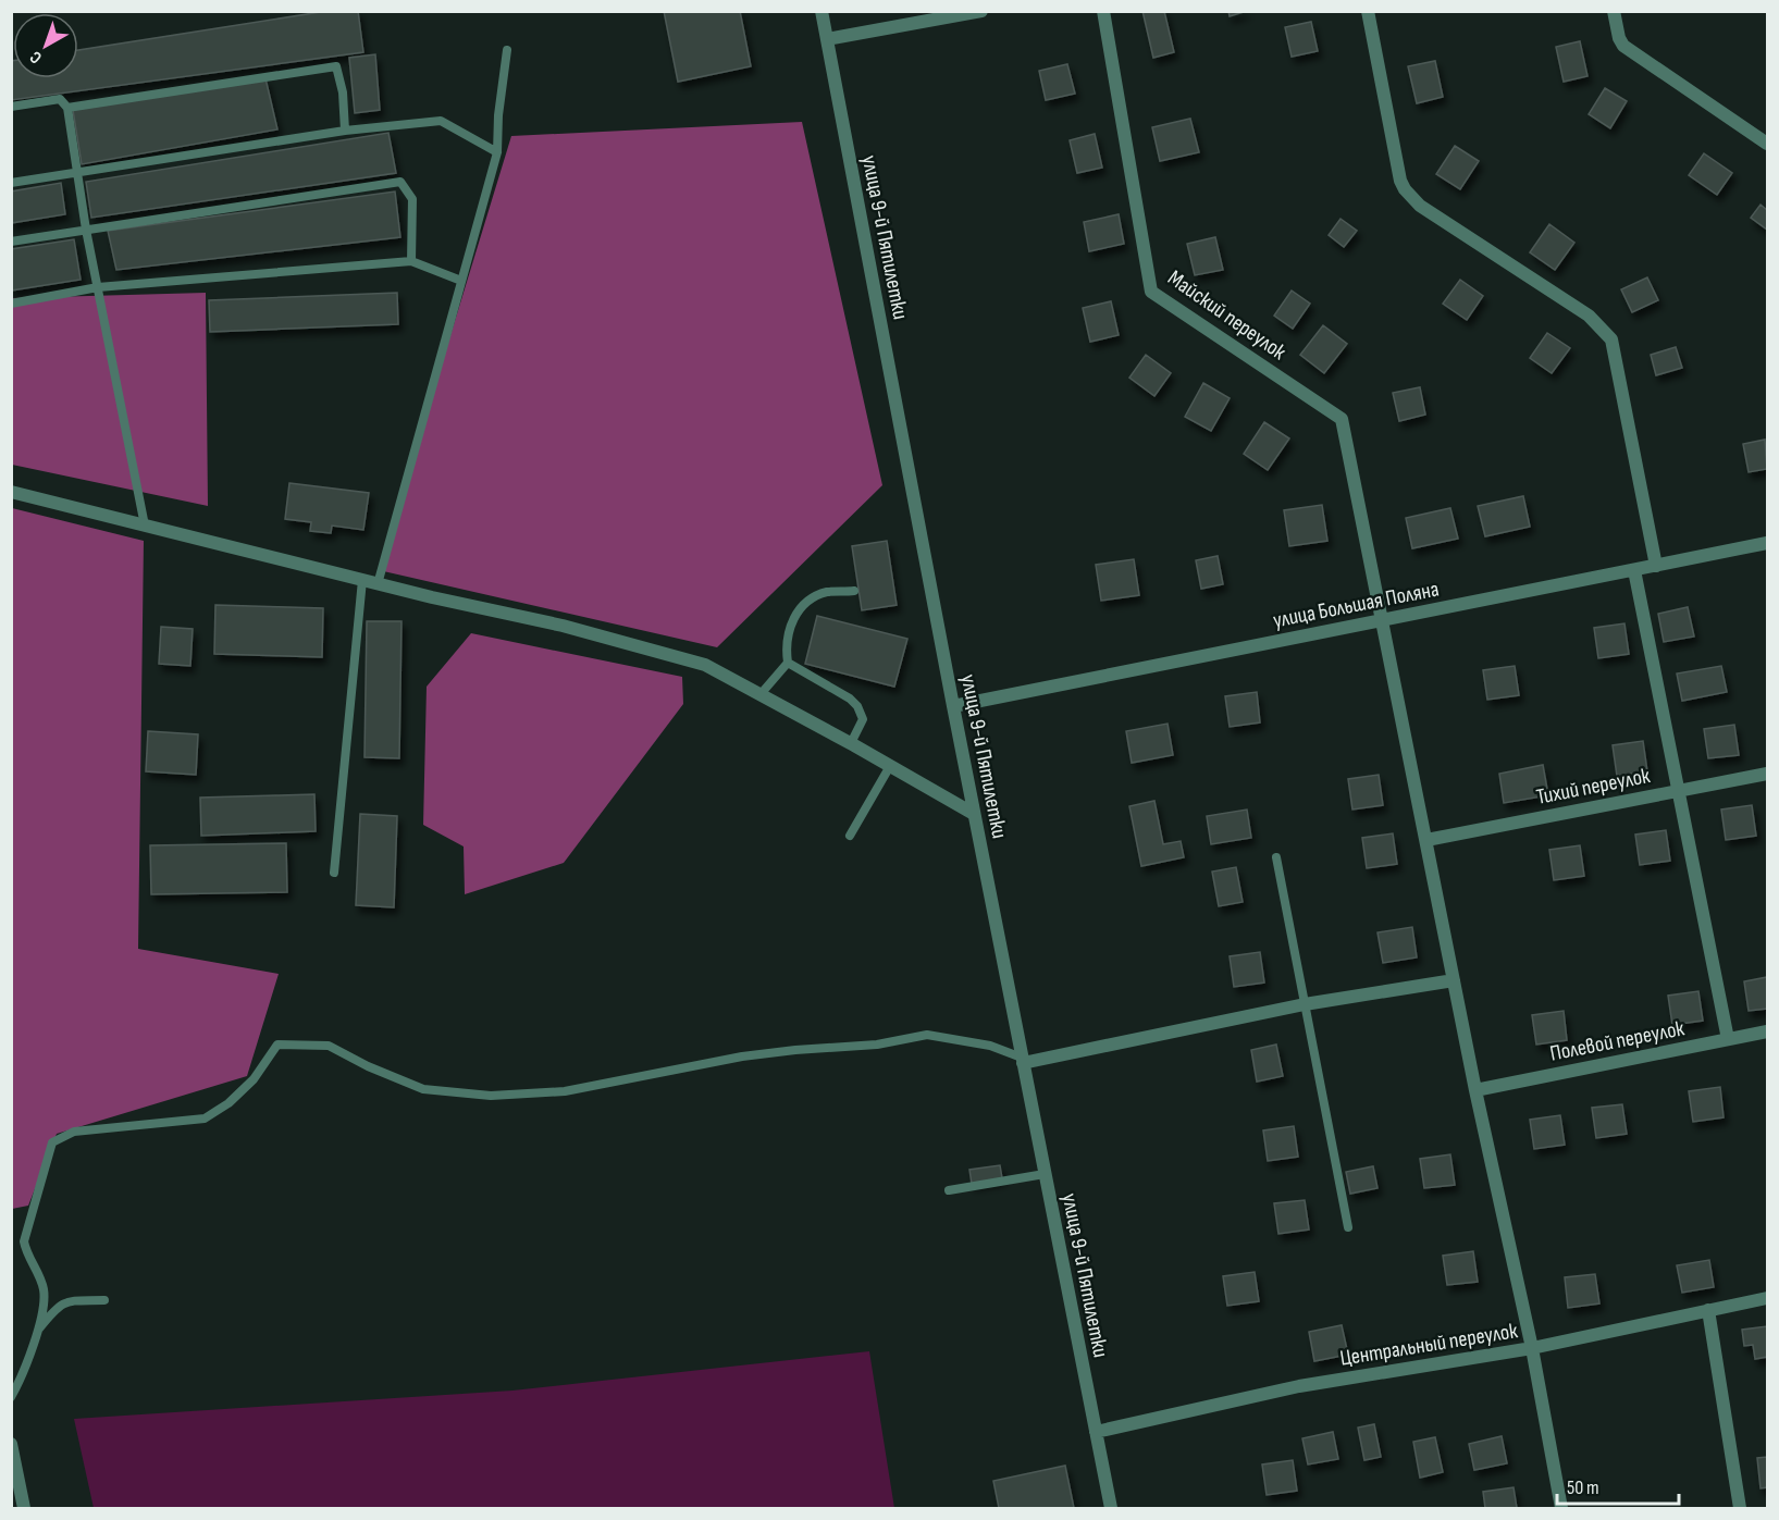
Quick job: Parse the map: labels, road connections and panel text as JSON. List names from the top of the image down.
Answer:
{
  "streets": {
    "street": [
      "улица 9-й Пятилетки",
      "Майский переулок",
      "улица Большая Поляна",
      "Тихий переулок",
      "Полевой переулок",
      "Центральный переулок"
    ]
  },
  "crossings": [
    ["улица 9-й Пятилетки", "улица Большая Поляна"],
    ["улица 9-й Пятилетки", "Центральный переулок"],
    ["Майский переулок", "улица Большая Поляна"],
    ["Майский переулок", "Тихий переулок"],
    ["Майский переулок", "Полевой переулок"],
    ["Майский переулок", "Центральный переулок"]
  ],
  "scale_bar": "50 m",
  "north": "bottom left"
}
